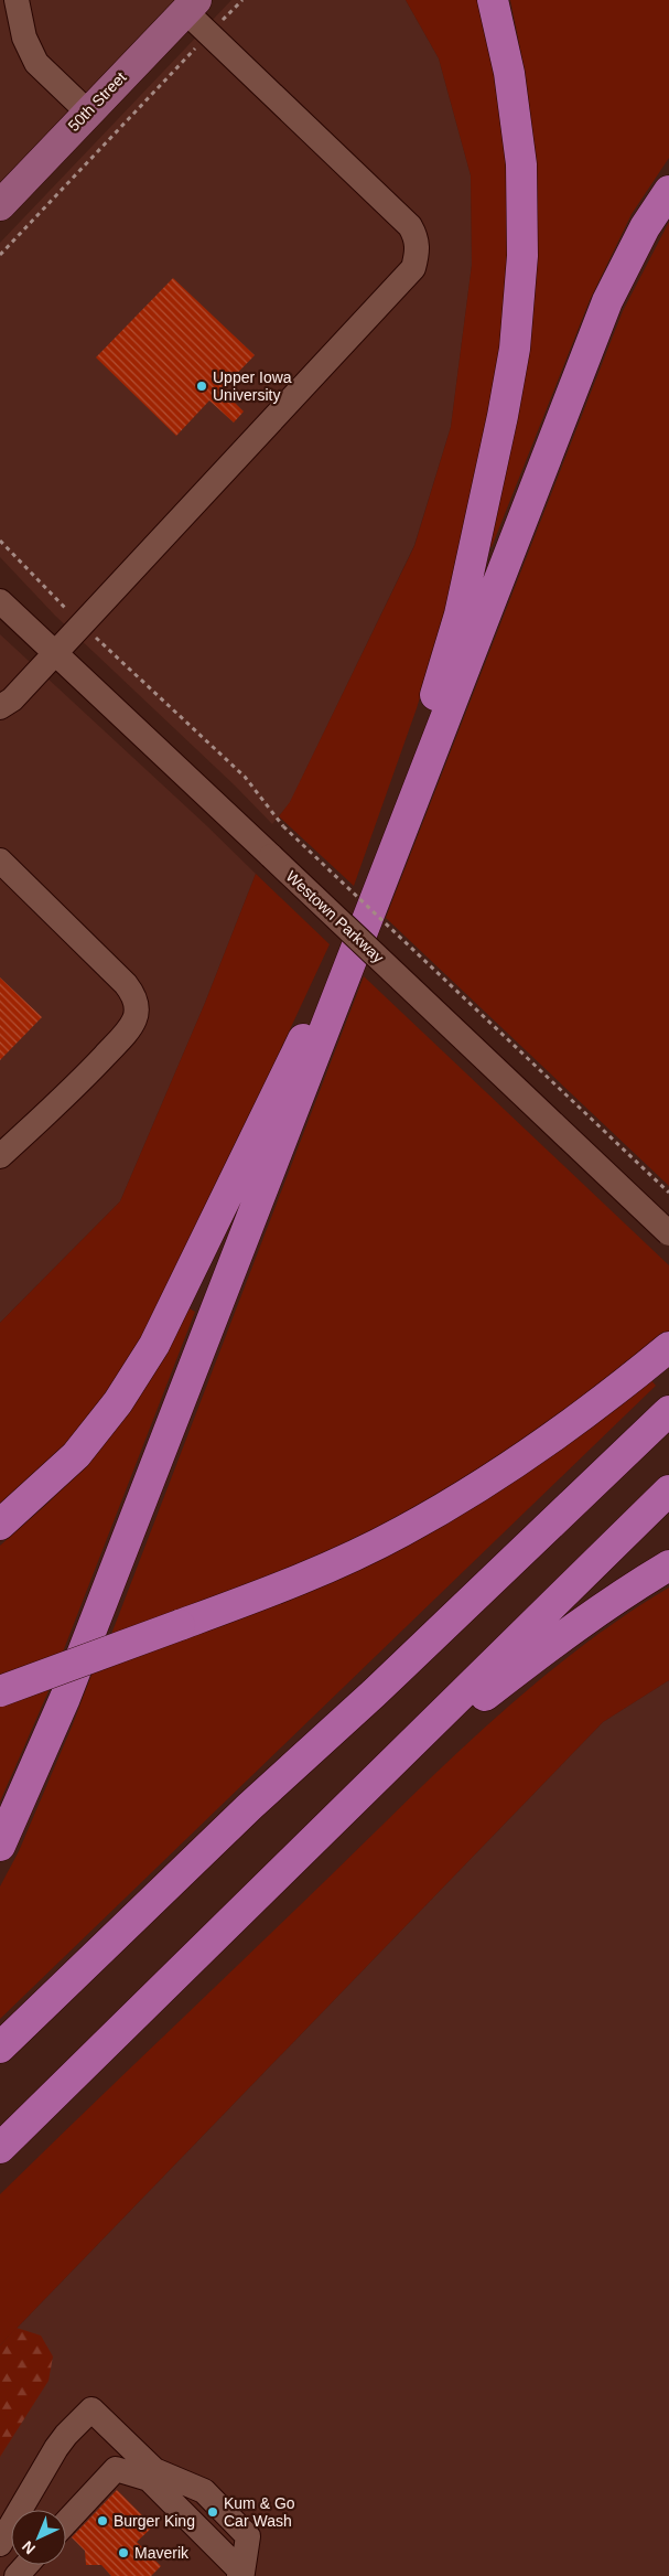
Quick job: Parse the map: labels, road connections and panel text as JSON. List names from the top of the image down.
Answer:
{
  "streets": {
    "main road": ["50th Street"],
    "street": ["Westown Parkway"]
  },
  "places": [
    "Upper Iowa University",
    "Kum & Go Car Wash",
    "Burger King",
    "Maverik"
  ],
  "north": "bottom left"
}
